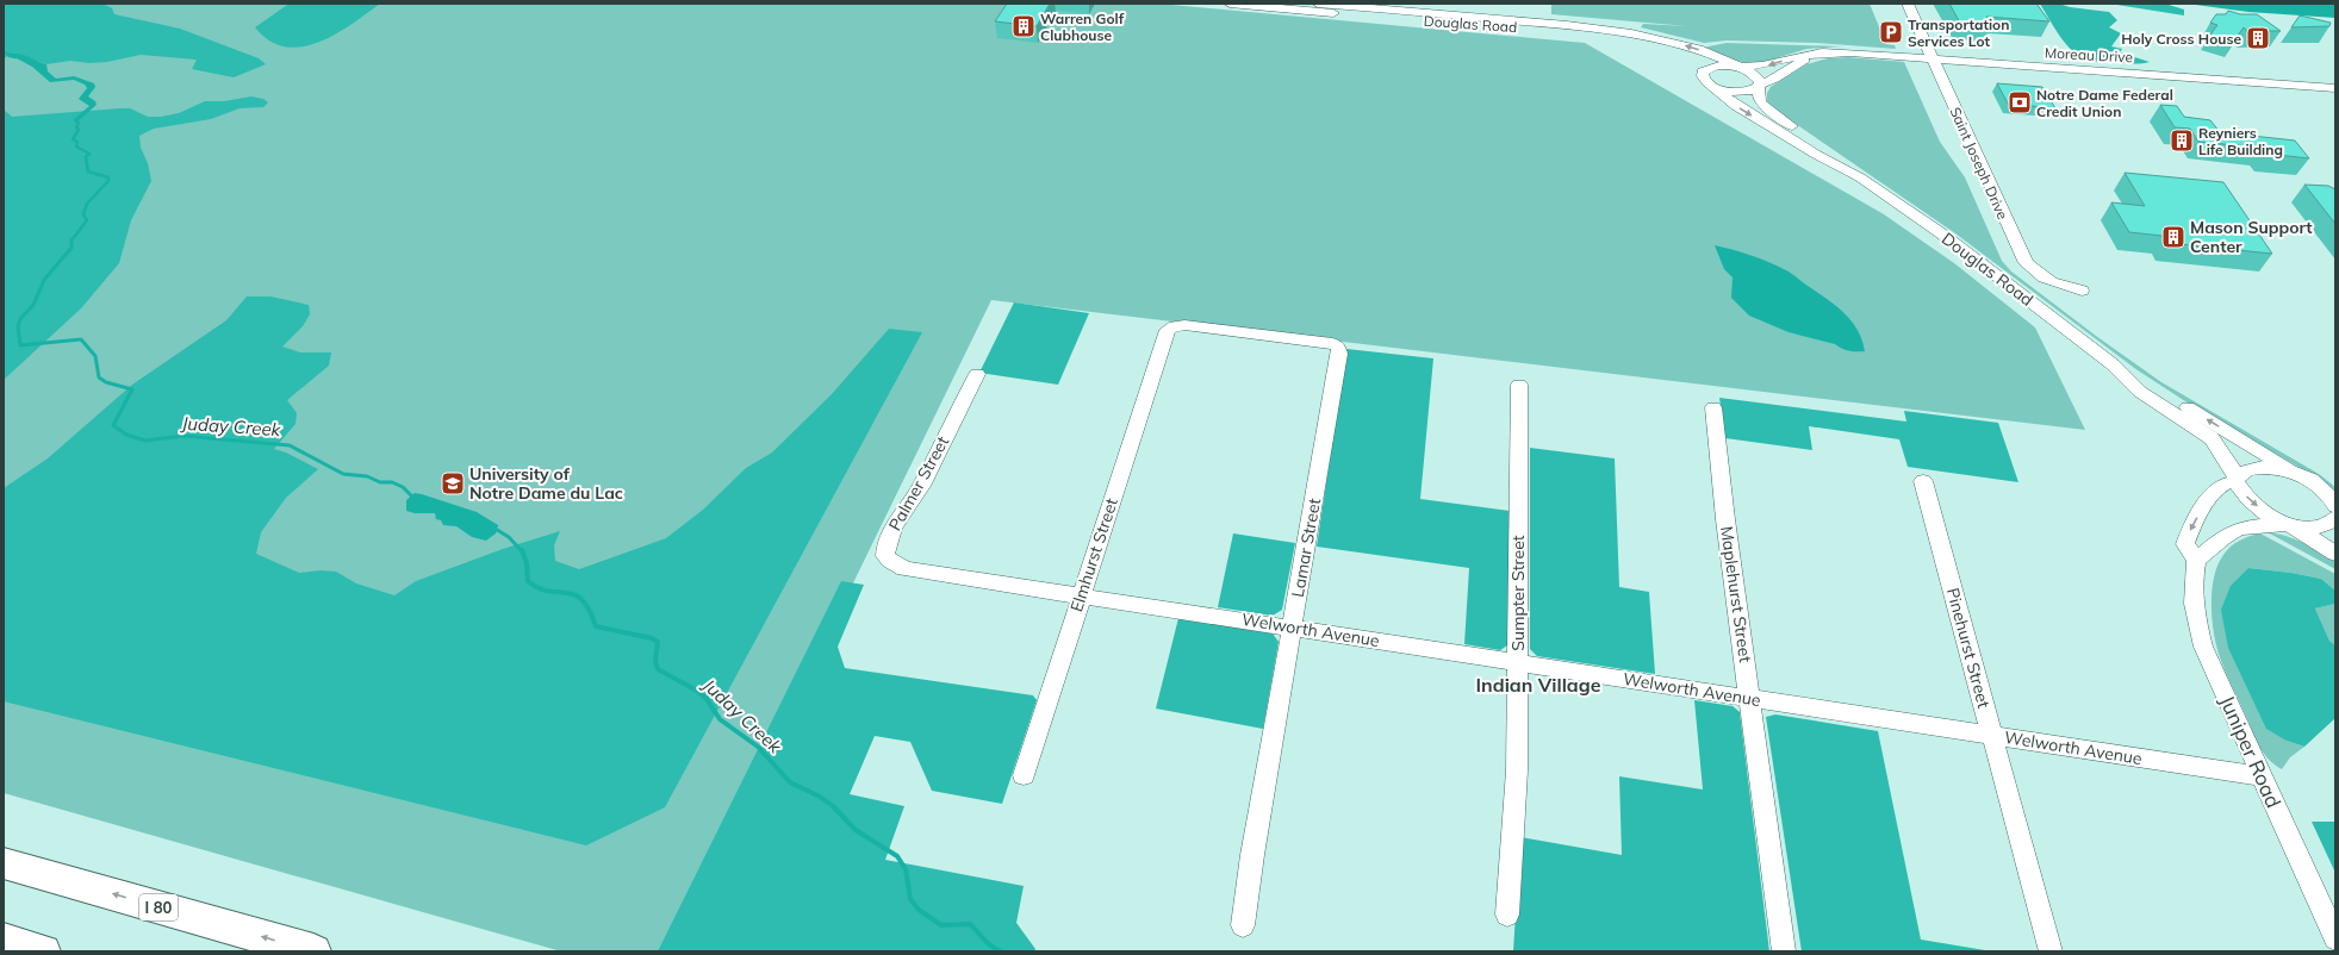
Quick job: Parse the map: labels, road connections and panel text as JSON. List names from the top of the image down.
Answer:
{
  "streets": {
    "highway": ["I 80"],
    "street": [
      "Douglas Road",
      "Moreau Drive",
      "Saint Joseph Drive",
      "Palmer Street",
      "Lamar Street",
      "Elmhurst Street",
      "Sumpter Street",
      "Maplehurst Street",
      "Welworth Avenue",
      "Pinehurst Street",
      "Juniper Road"
    ]
  },
  "crossings": [
    ["Douglas Road", "Moreau Drive"],
    ["Moreau Drive", "Saint Joseph Drive"],
    ["Palmer Street", "Welworth Avenue"],
    ["Lamar Street", "Elmhurst Street"],
    ["Lamar Street", "Welworth Avenue"],
    ["Elmhurst Street", "Welworth Avenue"],
    ["Sumpter Street", "Welworth Avenue"],
    ["Maplehurst Street", "Welworth Avenue"],
    ["Welworth Avenue", "Pinehurst Street"],
    ["Welworth Avenue", "Juniper Road"]
  ],
  "districts": ["Indian Village"],
  "water": ["Juday Creek"],
  "places": {
    "building": [
      "Warren Golf Clubhouse",
      "Holy Cross House",
      "Reyniers Life Building",
      "Mason Support Center"
    ],
    "parking": ["Transportation Services Lot"],
    "bank": ["Notre Dame Federal Credit Union"],
    "school or university": ["University of Notre Dame du Lac"]
  }
}
